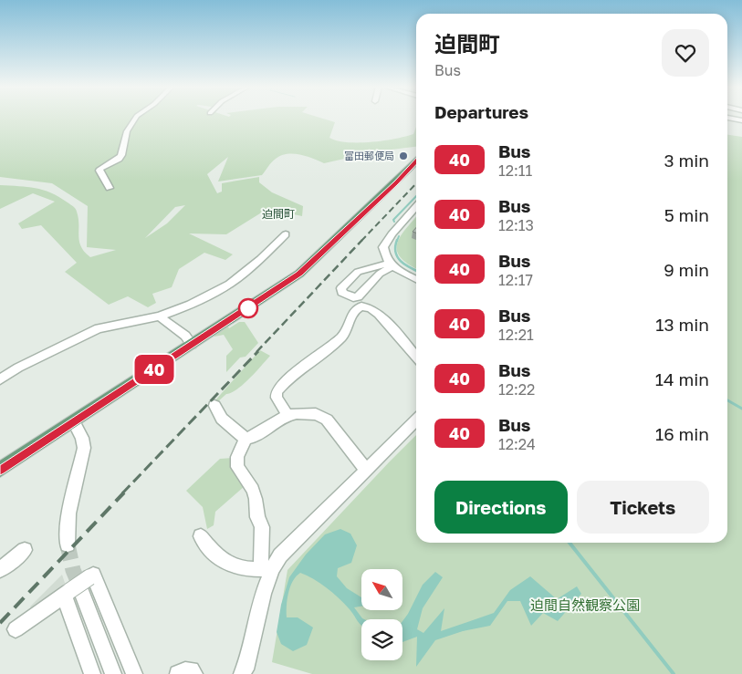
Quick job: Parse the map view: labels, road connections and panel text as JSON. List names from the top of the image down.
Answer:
{
  "districts": ["迫間町"],
  "parks": ["迫間自然観察公園"],
  "places": ["富田郵便局"],
  "lines": ["bus line 40"],
  "north": "top left",
  "page": {
    "on_map": "40",
    "heading": [
      ["迫間町", "Bus"],
      "Departures"
    ],
    "list": [
      {
        "mark": "40",
        "name": "Bus",
        "note": "12:11",
        "value": "3 min"
      },
      {
        "mark": "40",
        "name": "Bus",
        "note": "12:13",
        "value": "5 min"
      },
      {
        "mark": "40",
        "name": "Bus",
        "note": "12:17",
        "value": "9 min"
      },
      {
        "mark": "40",
        "name": "Bus",
        "note": "12:21",
        "value": "13 min"
      },
      {
        "mark": "40",
        "name": "Bus",
        "note": "12:22",
        "value": "14 min"
      },
      {
        "mark": "40",
        "name": "Bus",
        "note": "12:24",
        "value": "16 min"
      }
    ],
    "buttons": ["Directions", "Tickets"]
  }
}
